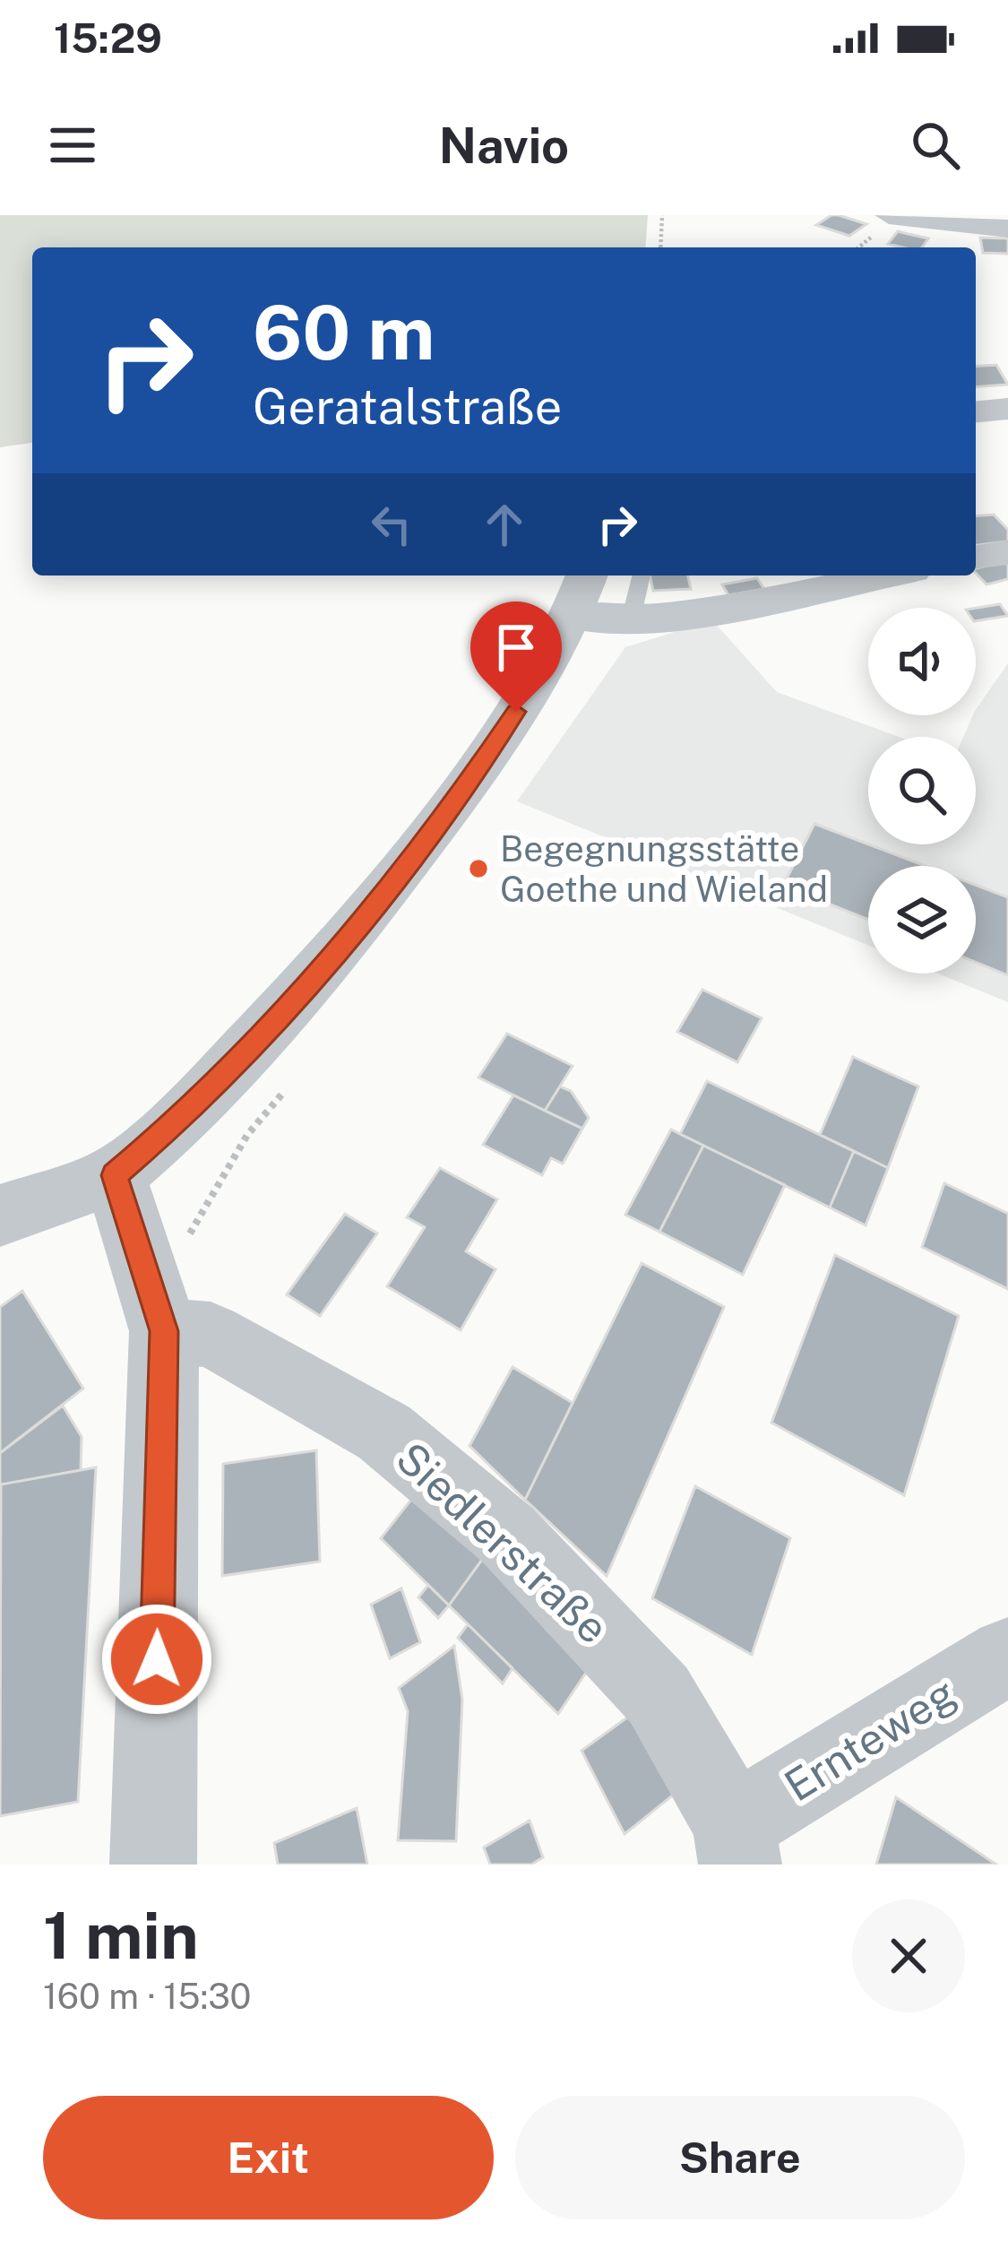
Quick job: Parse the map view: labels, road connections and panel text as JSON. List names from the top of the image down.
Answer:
{
  "streets": {
    "street": ["Siedlerstraße", "Ernteweg"]
  },
  "crossings": [
    ["Siedlerstraße", "Ernteweg"]
  ],
  "places": ["Begegnungsstätte Goethe und Wieland"],
  "page": {
    "status": "15:29",
    "header": "Navio",
    "turn": ["60 m", "Geratalstraße"],
    "heading": ["1 min", "160 m · 15:30"],
    "buttons": ["Exit", "Share"]
  }
}
